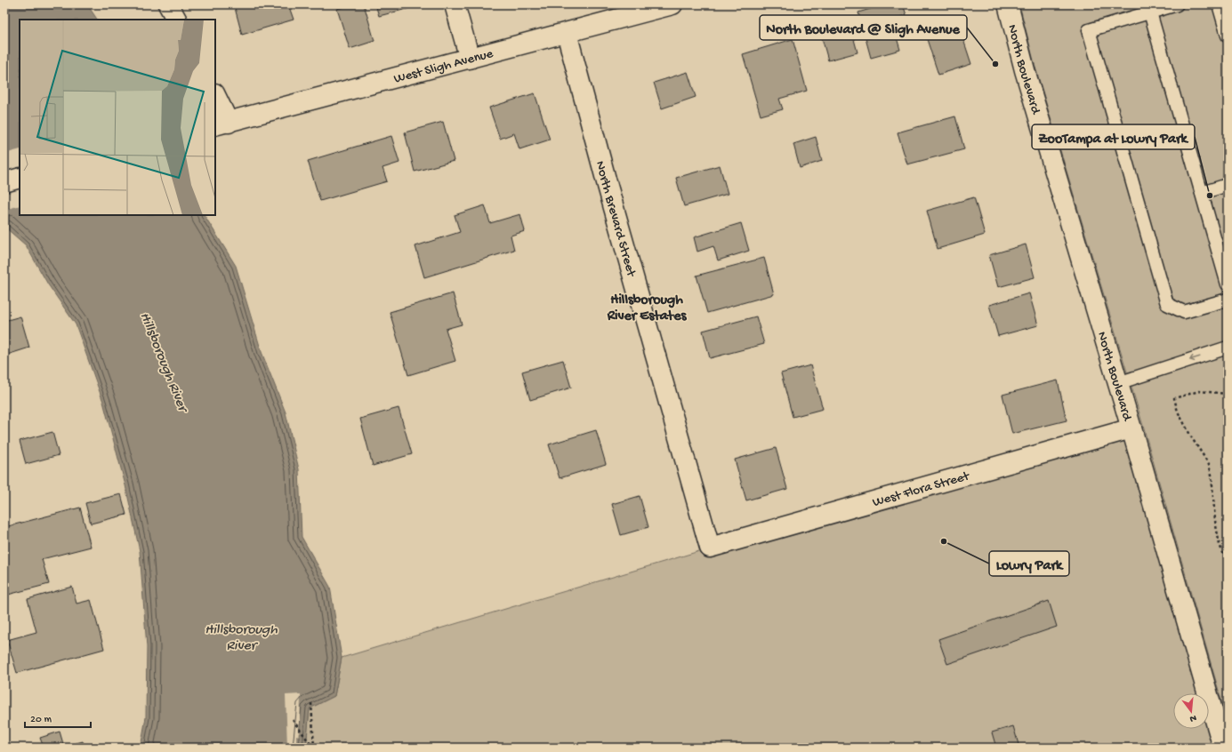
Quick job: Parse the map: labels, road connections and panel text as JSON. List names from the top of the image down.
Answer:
{
  "streets": {
    "street": [
      "West Sligh Avenue",
      "North Boulevard",
      "North Brevard Street",
      "West Flora Street"
    ]
  },
  "crossings": [
    ["West Sligh Avenue", "North Brevard Street"],
    ["North Boulevard", "West Flora Street"],
    ["North Brevard Street", "West Flora Street"]
  ],
  "districts": ["Hillsborough River Estates"],
  "water": ["Hillsborough River"],
  "places": ["North Boulevard @ Sligh Avenue", "ZooTampa at Lowry Park", "Lowry Park"],
  "scale_bar": "20 m",
  "north": "bottom"
}
